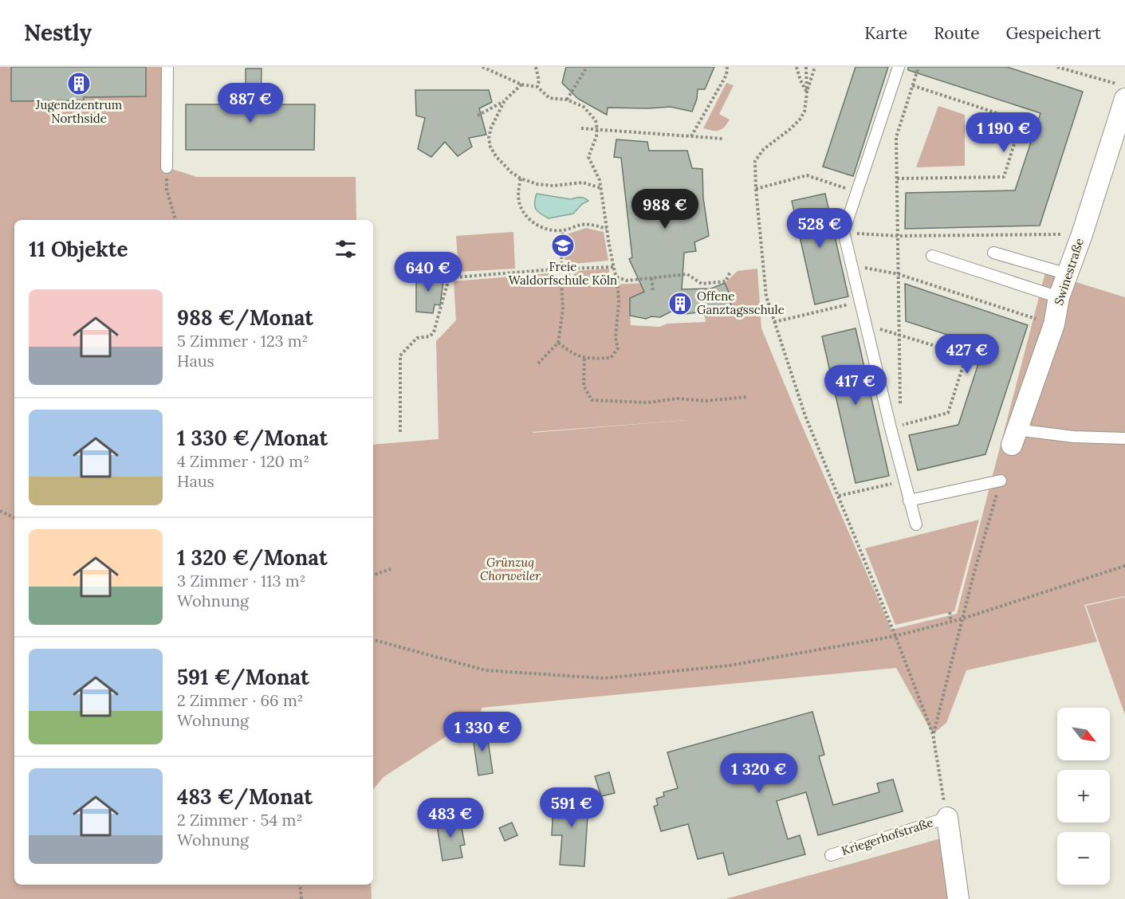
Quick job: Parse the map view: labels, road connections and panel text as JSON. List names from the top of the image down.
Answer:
{
  "streets": {
    "street": ["Swinestraße", "Kriegerhofstraße"]
  },
  "parks": ["Grünzug Chorweiler"],
  "places": {
    "building": ["Jugendzentrum Northside", "Offene Ganztagsschule"],
    "school or university": ["Freie Waldorfschule Köln"]
  },
  "north": "bottom right",
  "page": {
    "header": "Nestly",
    "nav": ["Karte", "Route", "Gespeichert"],
    "price": [
      "887 €",
      "1 190 €",
      "988 €",
      "528 €",
      "640 €",
      "427 €",
      "417 €",
      "1 330 €",
      "1 320 €",
      "591 €",
      "483 €"
    ],
    "heading": "11 Objekte",
    "list": [
      {
        "name": "988 €/Monat",
        "note": "5 Zimmer · 123 m² · Haus"
      },
      {
        "name": "1 330 €/Monat",
        "note": "4 Zimmer · 120 m² · Haus"
      },
      {
        "name": "1 320 €/Monat",
        "note": "3 Zimmer · 113 m² · Wohnung"
      },
      {
        "name": "591 €/Monat",
        "note": "2 Zimmer · 66 m² · Wohnung"
      },
      {
        "name": "483 €/Monat",
        "note": "2 Zimmer · 54 m² · Wohnung"
      }
    ],
    "map_buttons": ["+", "−"]
  }
}
